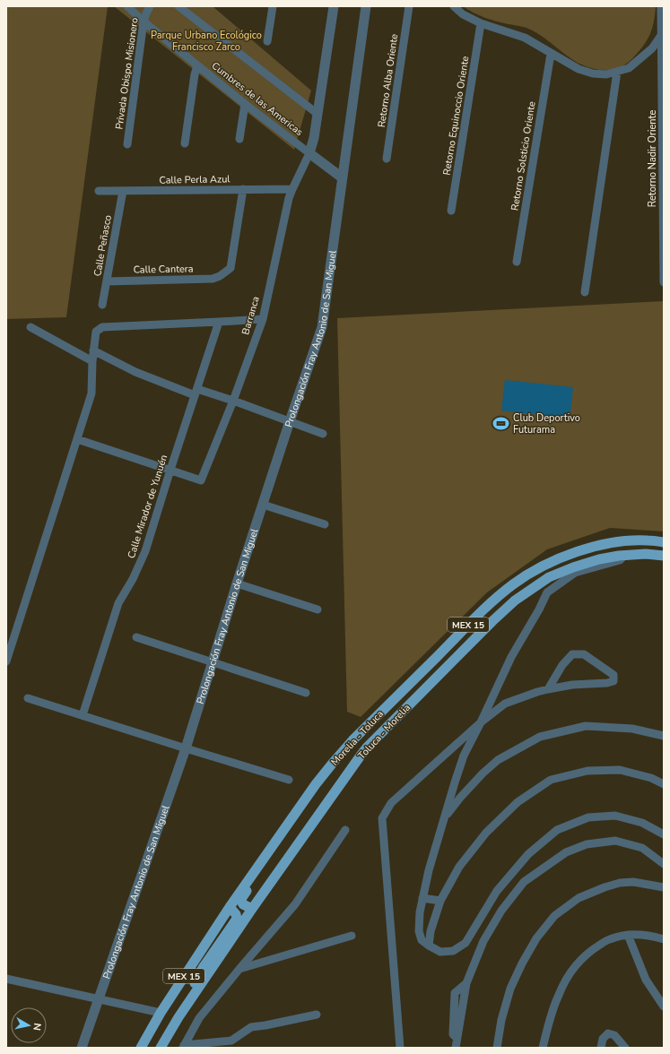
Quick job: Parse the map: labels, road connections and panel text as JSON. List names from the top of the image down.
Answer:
{
  "streets": {
    "main road": ["MEX 15", "Toluca - Morelia", "Morelia - Toluca"],
    "street": [
      "Privada Obispo Misionero",
      "Retorno Alba Oriente",
      "Cumbres de las Americas",
      "Retorno Equinoccio Oriente",
      "Retorno Solsticio Oriente",
      "Retorno Nadir Oriente",
      "Calle Perla Azul",
      "Calle Peñasco",
      "Calle Cantera",
      "Barranca",
      "Prolongación Fray Antonio de San Miguel",
      "Calle Mirador de Yunuén"
    ]
  },
  "crossings": [
    ["Privada Obispo Misionero", "Cumbres de las Americas"],
    ["Cumbres de las Americas", "Barranca"],
    ["Calle Perla Azul", "Calle Peñasco"],
    ["Calle Perla Azul", "Calle Cantera"],
    ["Calle Perla Azul", "Barranca"],
    ["Calle Peñasco", "Calle Cantera"],
    ["Barranca", "Calle Mirador de Yunuén"]
  ],
  "parks": ["Parque Urbano Ecológico Francisco Zarco"],
  "places": {
    "sports": ["Club Deportivo Futurama"]
  },
  "north": "right"
}
